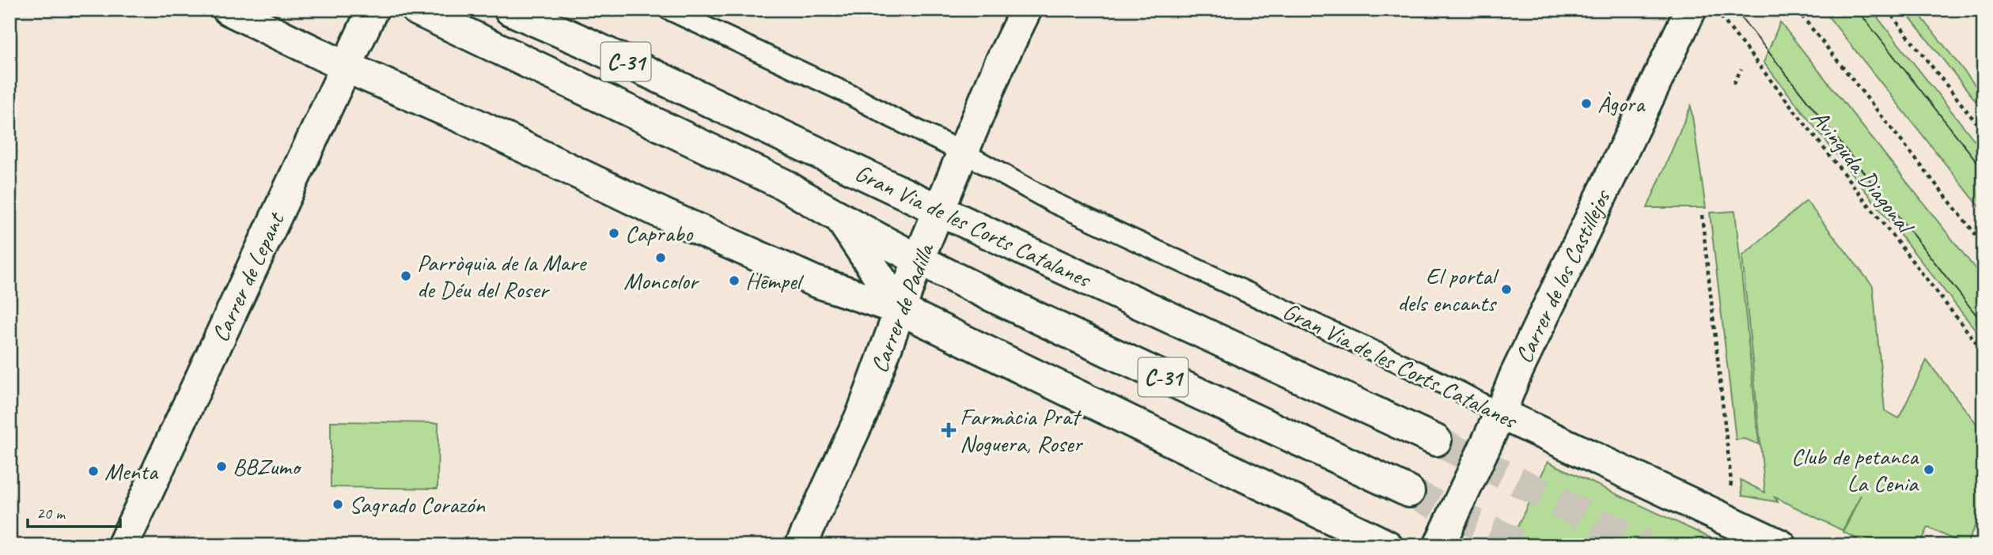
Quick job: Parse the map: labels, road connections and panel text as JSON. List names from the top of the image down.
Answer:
{
  "streets": {
    "street": [
      "C-31",
      "Gran Via de les Corts Catalanes",
      "Carrer de los Castillejos",
      "Carrer de Lepant",
      "Carrer de Padilla"
    ],
    "path": ["Avinguda Diagonal"]
  },
  "crossings": [
    ["C-31", "Carrer de Padilla"],
    ["Gran Via de les Corts Catalanes", "Carrer de los Castillejos"],
    ["Gran Via de les Corts Catalanes", "Carrer de Padilla"]
  ],
  "places": {
    "other": [
      "Àgora",
      "Caprabo",
      "Moncolor",
      "Parròquia de la Mare de Déu del Roser",
      "Hempel",
      "El portal dels encants",
      "BBZumo",
      "Club de petanca La Cenia",
      "Menta",
      "Sagrado Corazón"
    ],
    "health": ["Farmàcia Prat Noguera, Roser"]
  },
  "scale_bar": "20 m"
}
